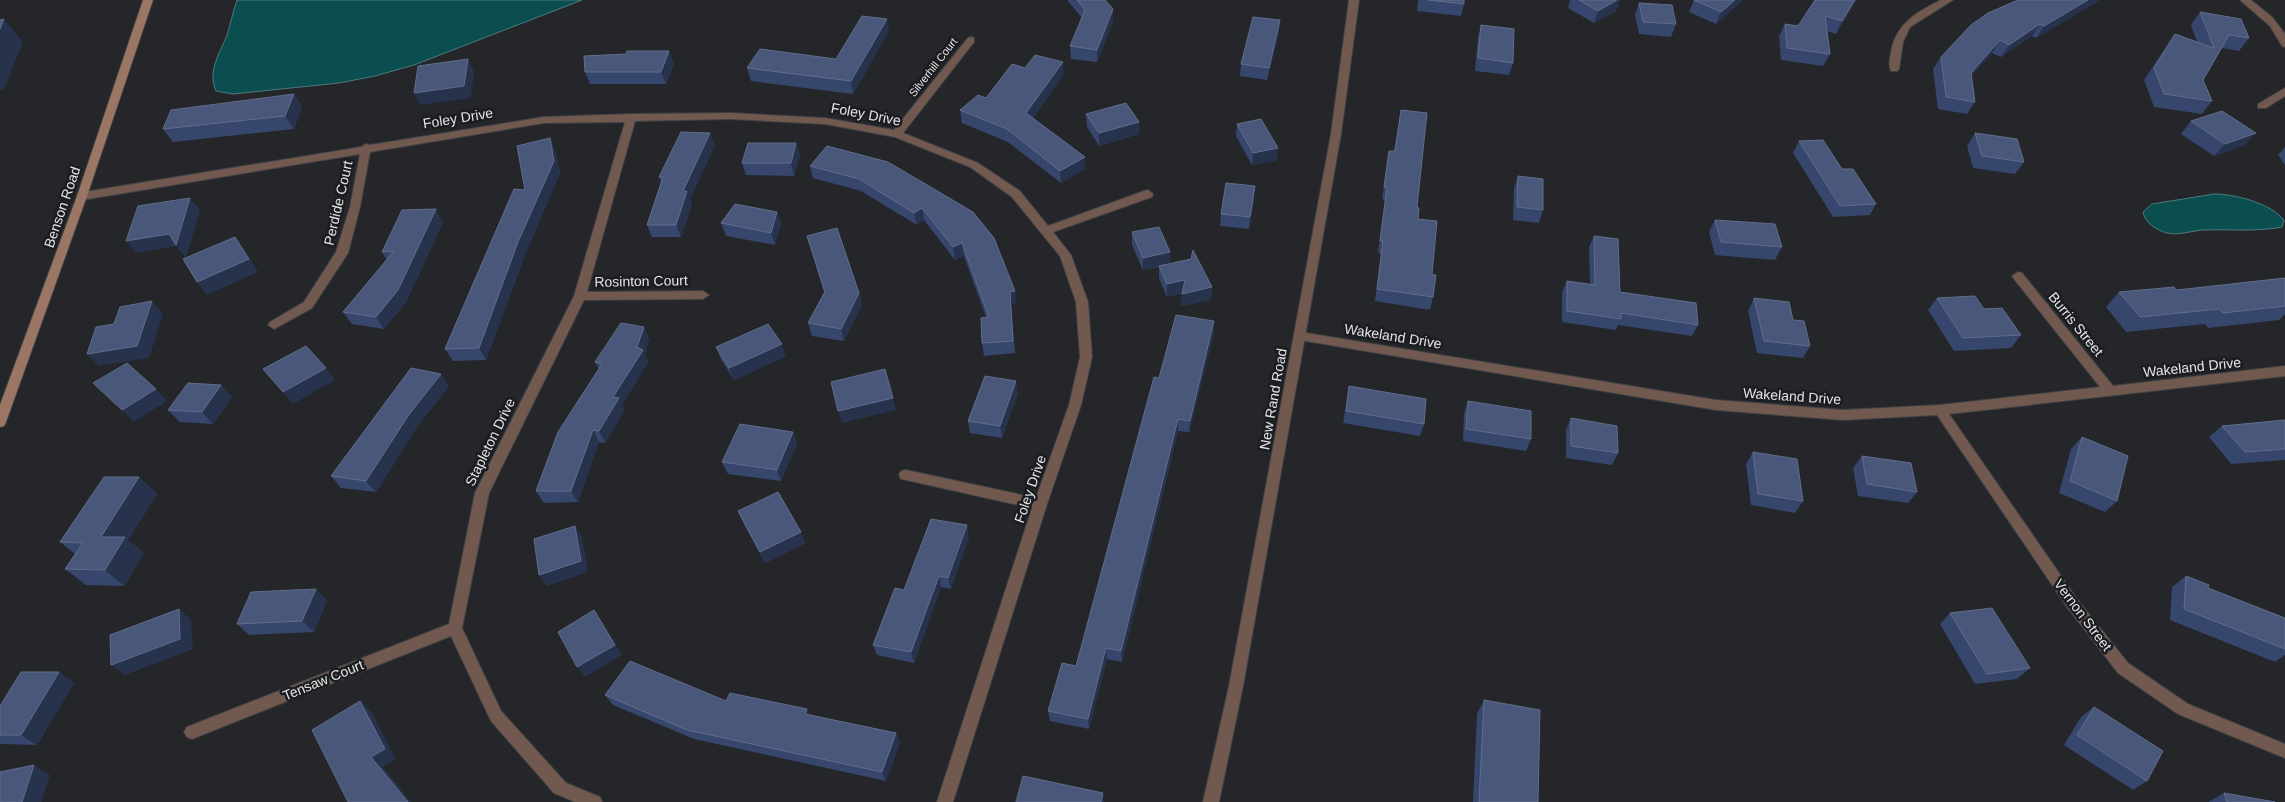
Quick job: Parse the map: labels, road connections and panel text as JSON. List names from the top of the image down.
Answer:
{
  "streets": {
    "main road": ["Benson Road"],
    "street": [
      "Silverhill Court",
      "Foley Drive",
      "Perdide Court",
      "Rosinton Court",
      "Burris Street",
      "Wakeland Drive",
      "New Rand Road",
      "Stapleton Drive",
      "Vernon Street",
      "Tensaw Court"
    ]
  },
  "crossings": [
    ["Silverhill Court", "Foley Drive"],
    ["Foley Drive", "Perdide Court"],
    ["Foley Drive", "Benson Road"],
    ["Foley Drive", "Stapleton Drive"],
    ["Rosinton Court", "Stapleton Drive"],
    ["Burris Street", "Wakeland Drive"],
    ["Wakeland Drive", "New Rand Road"],
    ["Wakeland Drive", "Vernon Street"],
    ["Stapleton Drive", "Tensaw Court"]
  ]
}
